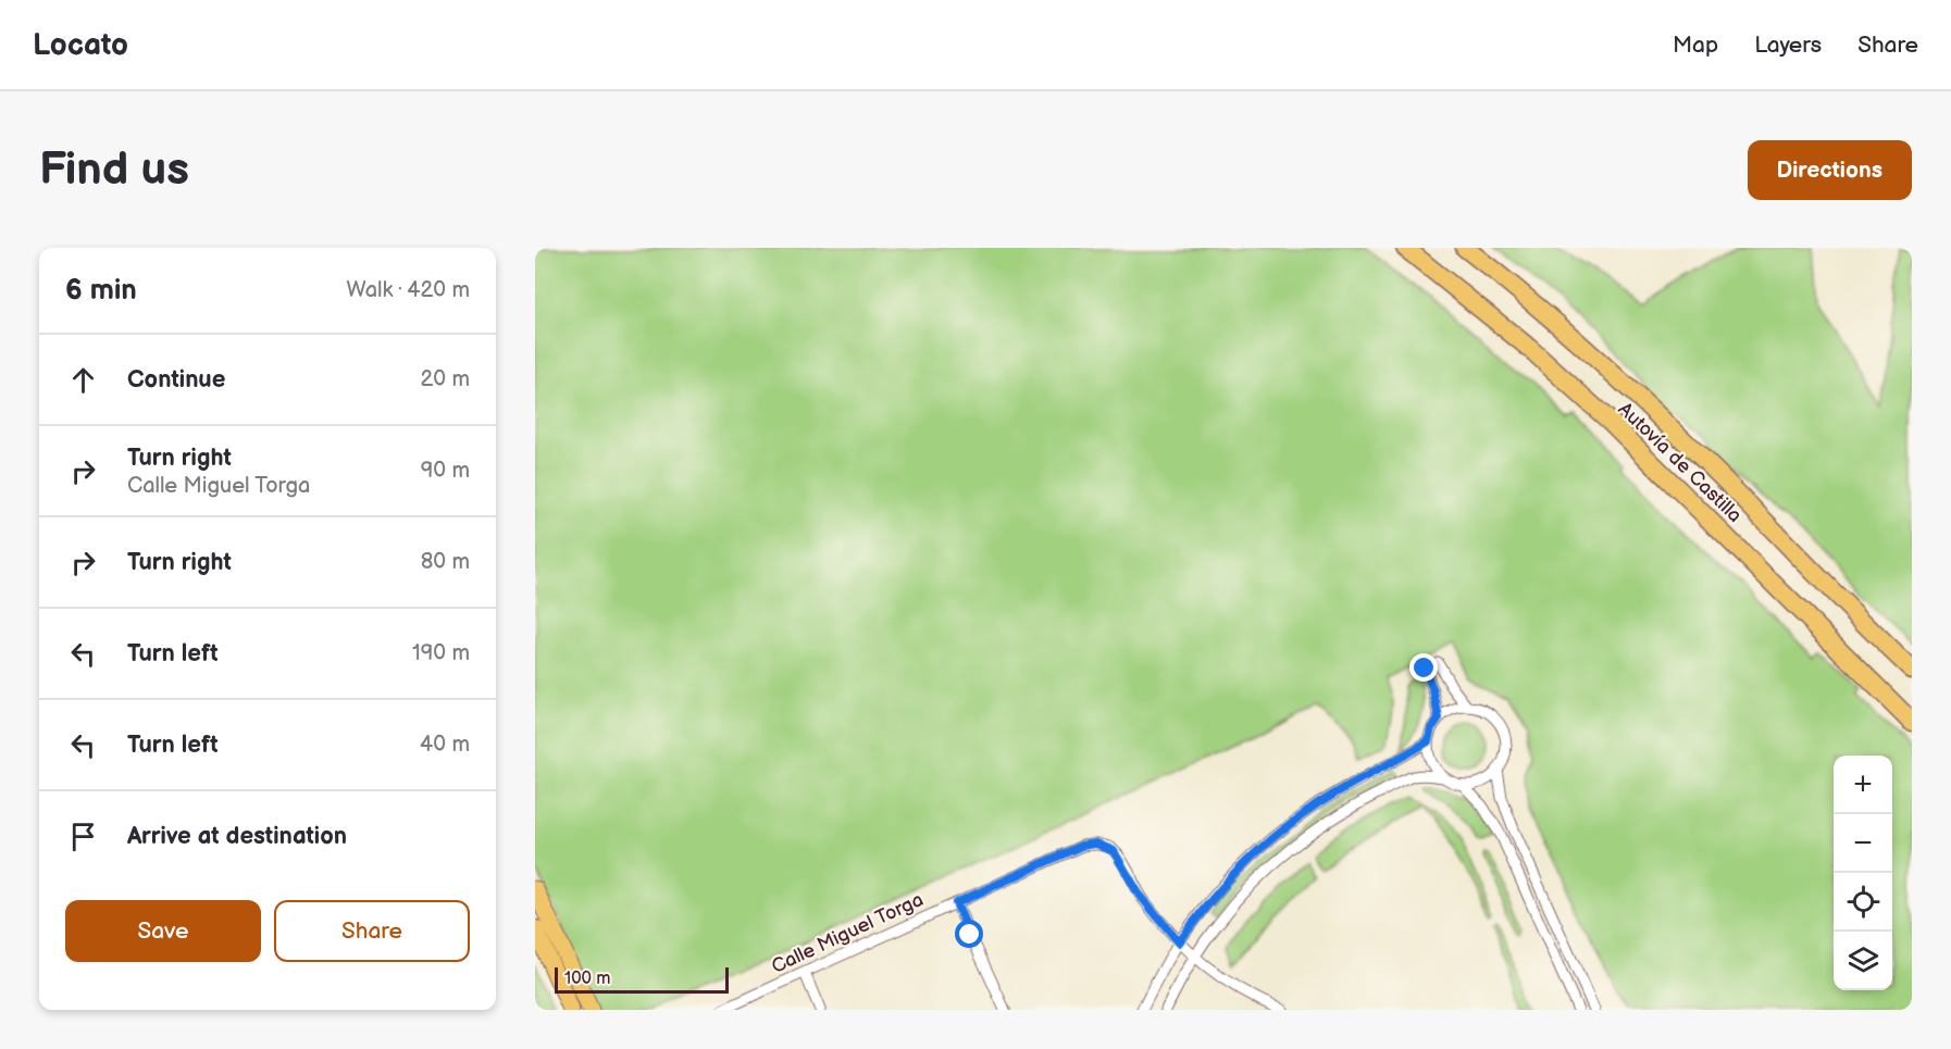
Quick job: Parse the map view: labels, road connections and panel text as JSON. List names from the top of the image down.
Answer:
{
  "streets": {
    "highway": ["Autovía de Castilla"],
    "street": ["Calle Miguel Torga"]
  },
  "scale_bar": "100 m",
  "page": {
    "header": "Locato",
    "nav": ["Map", "Layers", "Share"],
    "buttons": [
      "Directions",
      ["Save", "Share"]
    ],
    "title": "Find us",
    "heading": ["6 min", "Walk · 420 m"],
    "list": [
      ["Continue", "20 m"],
      ["Turn right", "Calle Miguel Torga", "90 m"],
      ["Turn right", "80 m"],
      ["Turn left", "190 m"],
      ["Turn left", "40 m"],
      "Arrive at destination"
    ],
    "map_buttons": ["+", "−"],
    "scale": "100 m"
  }
}
